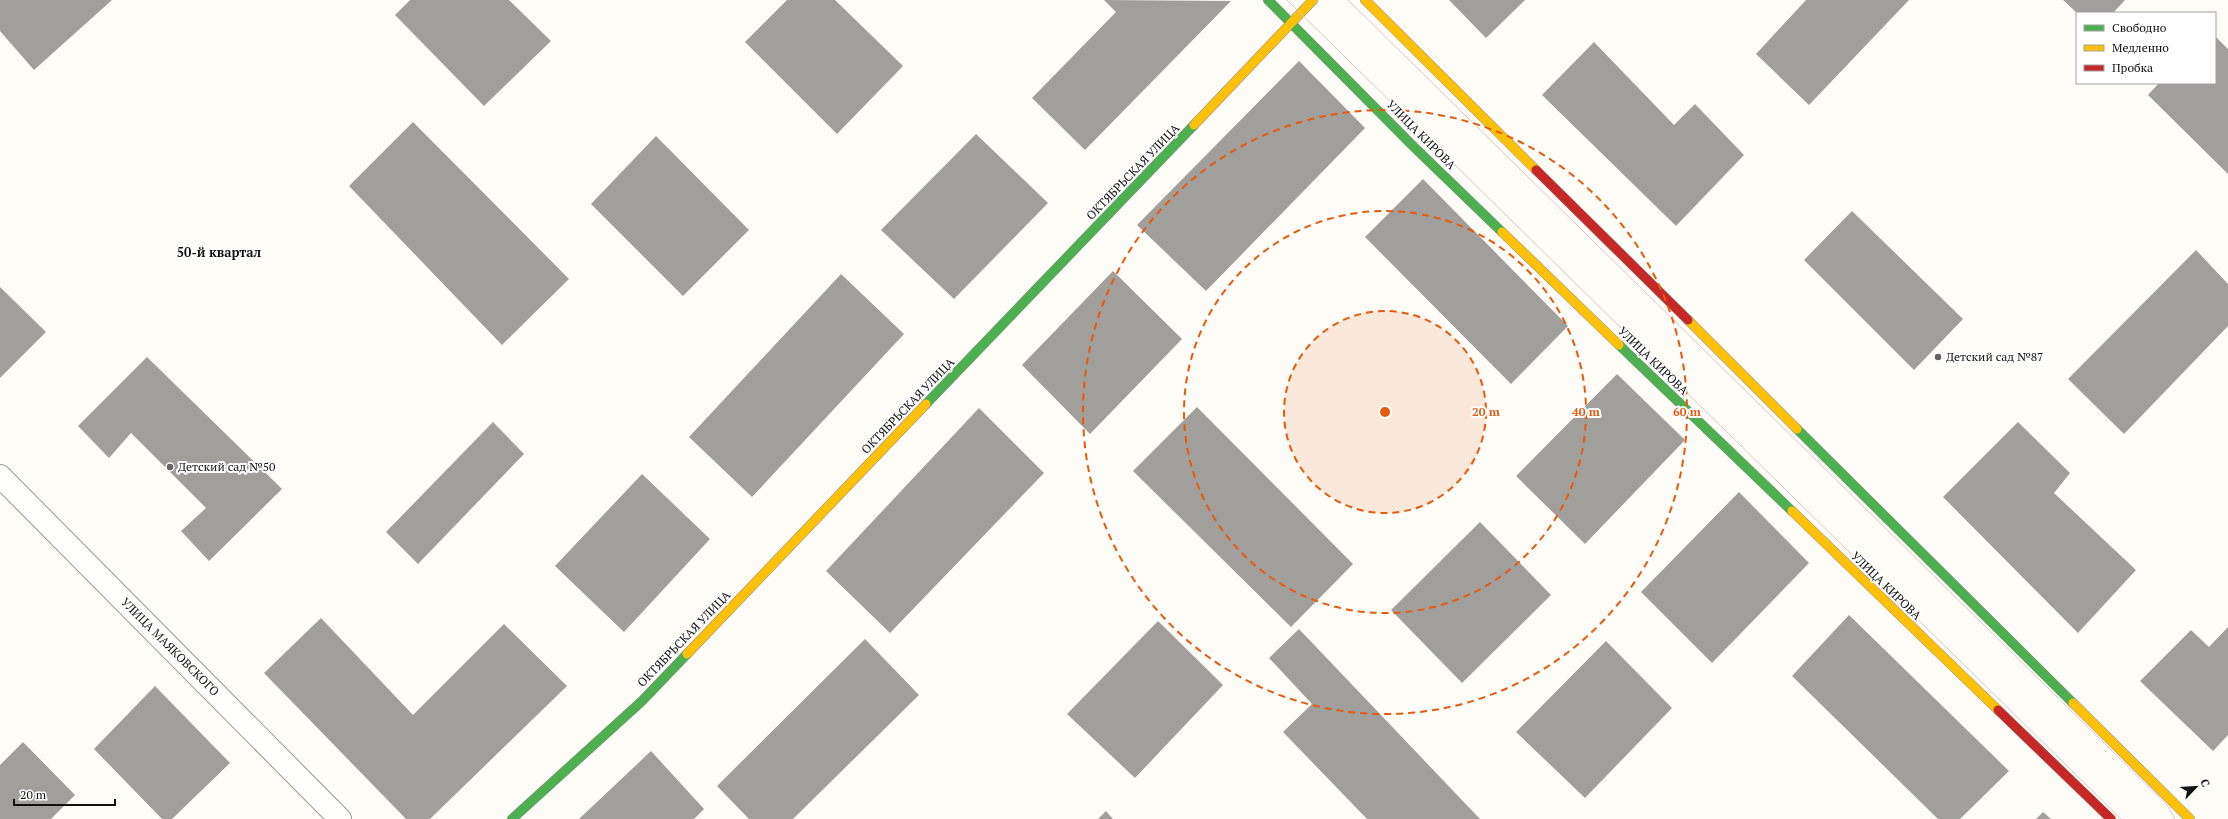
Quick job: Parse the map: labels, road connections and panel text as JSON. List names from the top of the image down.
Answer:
{
  "streets": {
    "street": ["УЛИЦА КИРОВА", "ОКТЯБРЬСКАЯ УЛИЦА", "УЛИЦА МАЯКОВСКОГО"]
  },
  "crossings": [
    ["УЛИЦА КИРОВА", "ОКТЯБРЬСКАЯ УЛИЦА"]
  ],
  "districts": ["50-й квартал"],
  "places": ["Детский сад №87", "Детский сад №50"],
  "legend": ["Свободно", "Медленно", "Пробка"],
  "scale_bar": "20 m",
  "north": "top right",
  "rings": ["20 m", "40 m", "60 m"]
}
